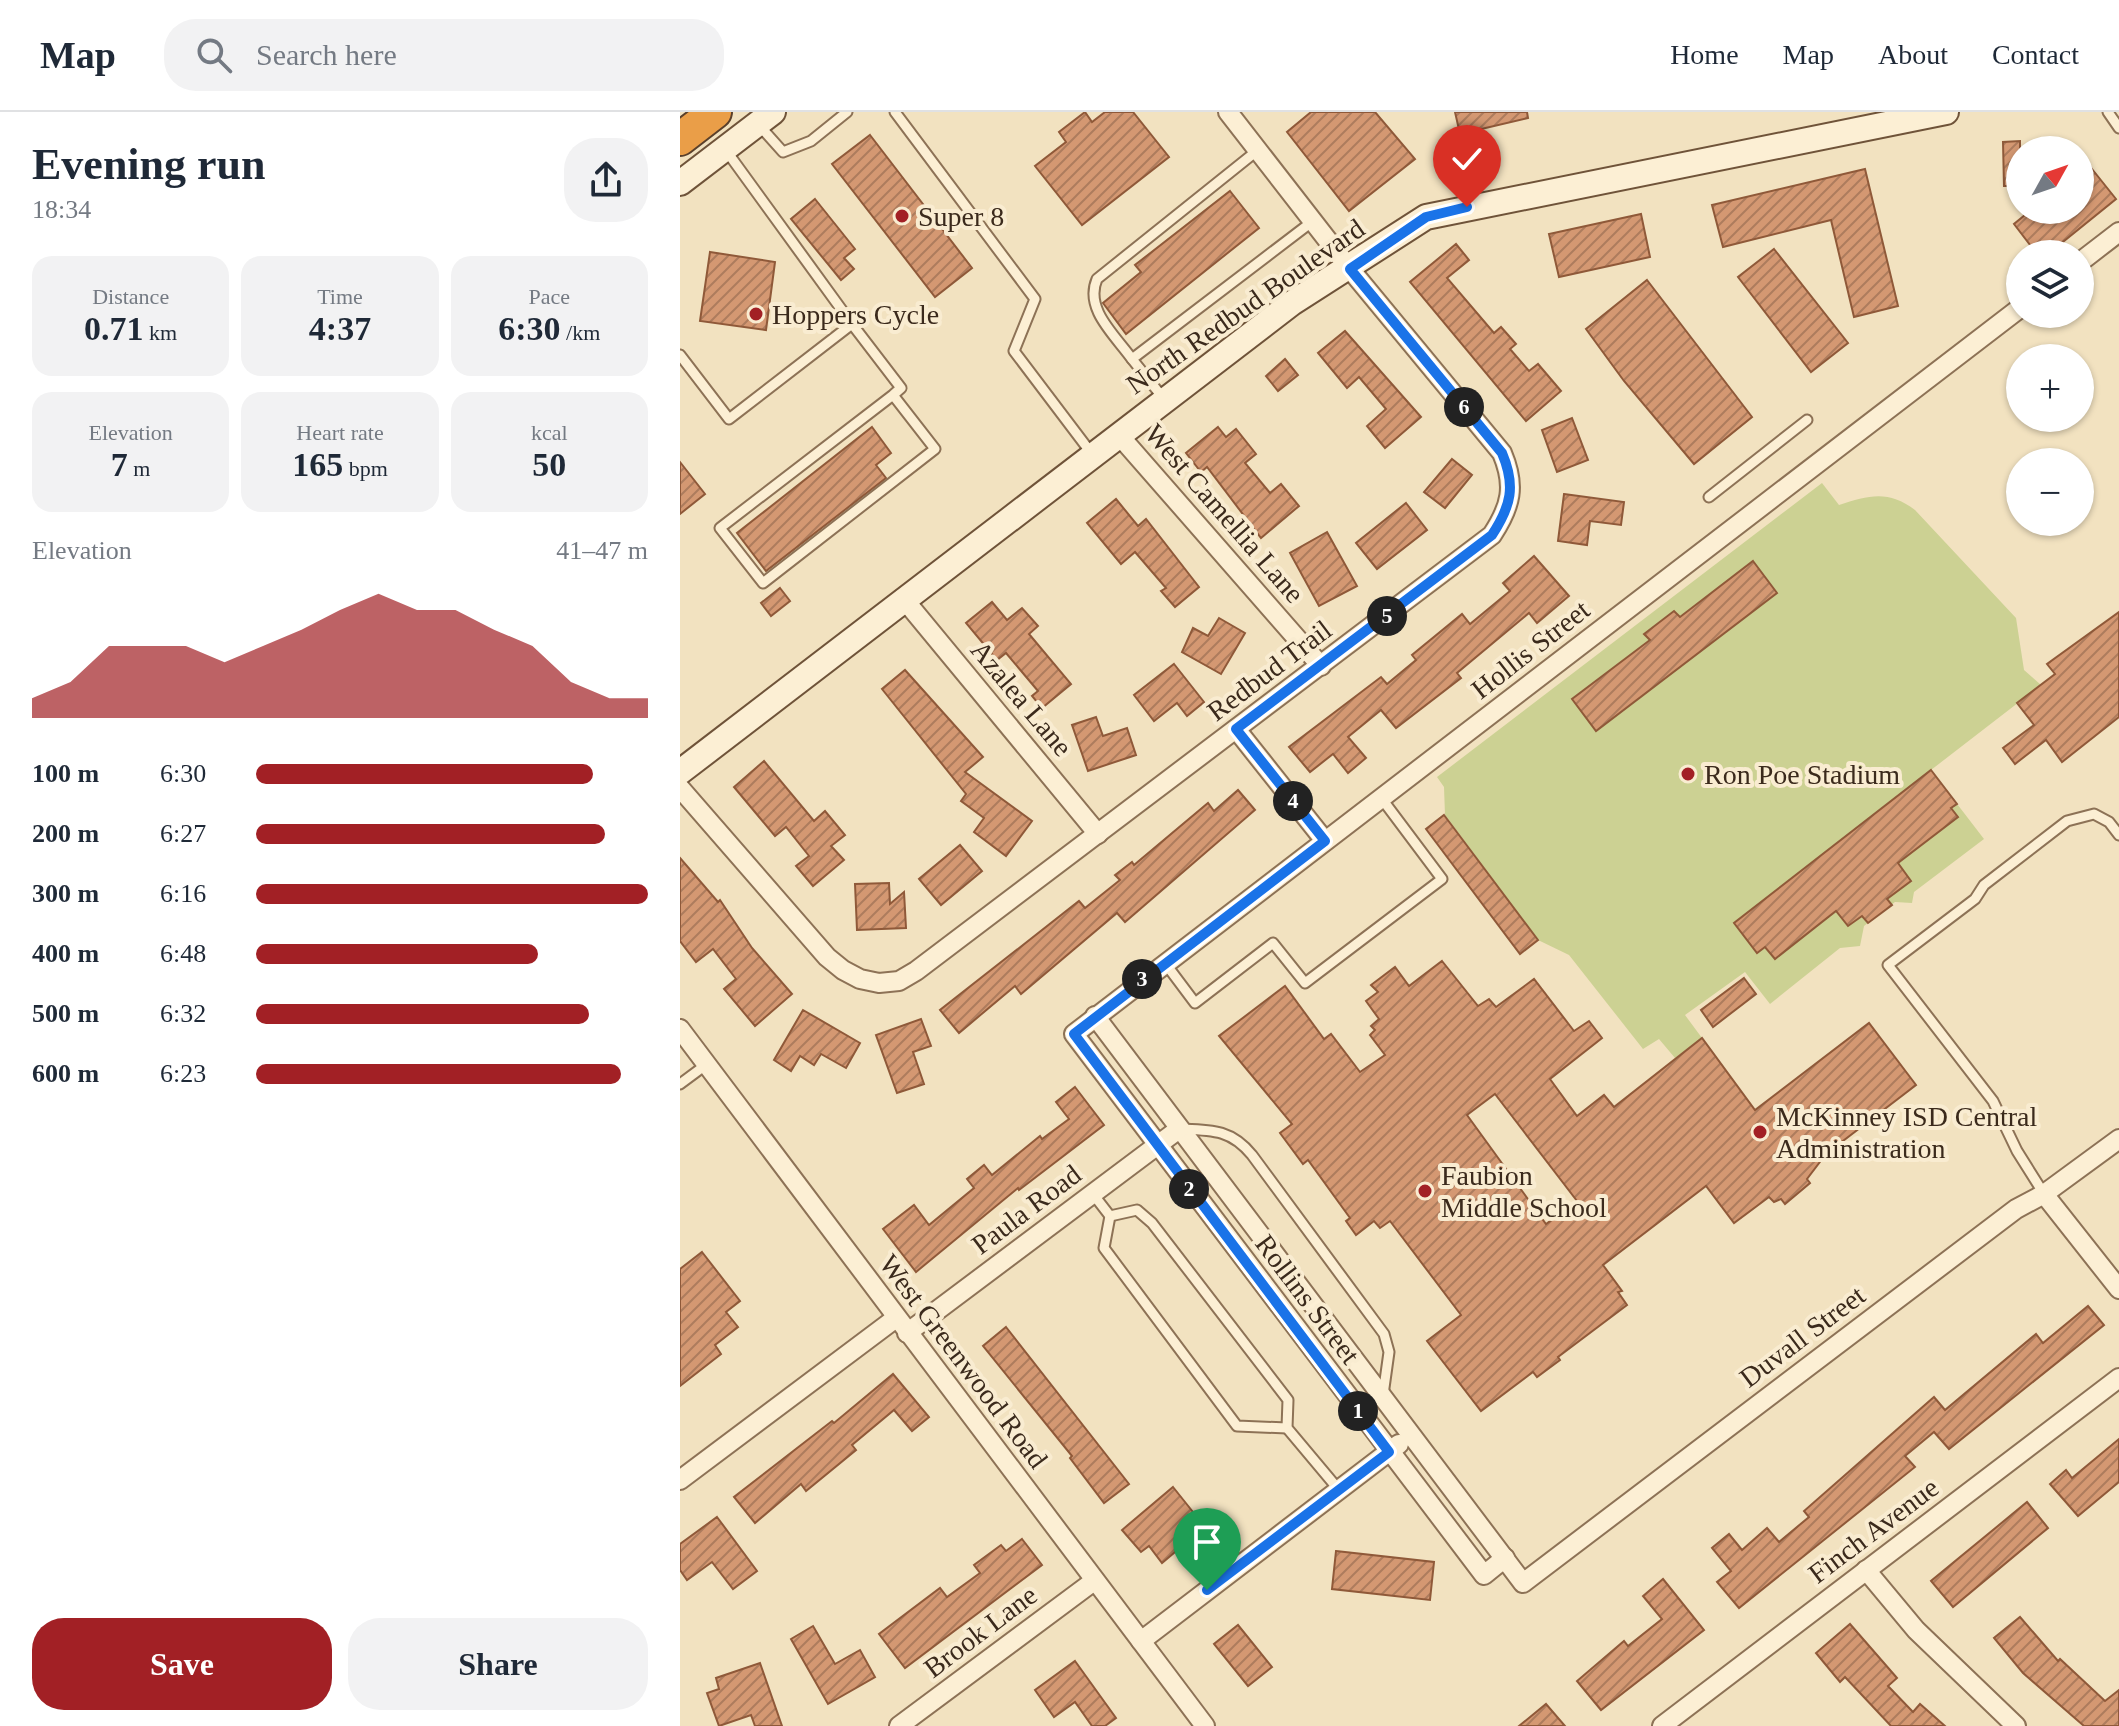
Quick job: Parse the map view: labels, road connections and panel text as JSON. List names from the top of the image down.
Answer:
{
  "streets": {
    "street": [
      "North Redbud Boulevard",
      "West Camellia Lane",
      "Hollis Street",
      "Redbud Trail",
      "Azalea Lane",
      "Paula Road",
      "Rollins Street",
      "Duvall Street",
      "West Greenwood Road",
      "Finch Avenue",
      "Brook Lane"
    ]
  },
  "crossings": [
    ["North Redbud Boulevard", "West Camellia Lane"],
    ["North Redbud Boulevard", "Redbud Trail"],
    ["North Redbud Boulevard", "Azalea Lane"],
    ["West Camellia Lane", "Redbud Trail"],
    ["Hollis Street", "Rollins Street"],
    ["Redbud Trail", "Azalea Lane"],
    ["Paula Road", "Rollins Street"],
    ["Paula Road", "West Greenwood Road"],
    ["Rollins Street", "Duvall Street"],
    ["West Greenwood Road", "Brook Lane"]
  ],
  "places": [
    "Super 8",
    "Hoppers Cycle",
    "Ron Poe Stadium",
    "McKinney ISD Central Administration",
    "Faubion Middle School"
  ],
  "north": "top right",
  "page": {
    "header": "Map",
    "search": "Search here",
    "nav": [
      "Home",
      "Map",
      "About",
      "Contact"
    ],
    "heading": ["Evening run", "18:34"],
    "map_buttons": ["+", "−"],
    "stats": [
      ["Distance", "0.71 km"],
      ["Time", "4:37"],
      ["Pace", "6:30 /km"],
      ["Elevation", "7 m"],
      ["Heart rate", "165 bpm"],
      ["kcal", "50"]
    ],
    "pins": [
      "6",
      "5",
      "4",
      "3",
      "2",
      "1"
    ],
    "chart": ["Elevation", "41–47 m"],
    "list": [
      {
        "name": "100 m",
        "note": "6:30"
      },
      {
        "name": "200 m",
        "note": "6:27"
      },
      {
        "name": "300 m",
        "note": "6:16"
      },
      {
        "name": "400 m",
        "note": "6:48"
      },
      {
        "name": "500 m",
        "note": "6:32"
      },
      {
        "name": "600 m",
        "note": "6:23"
      }
    ],
    "buttons": ["Save", "Share"]
  }
}
